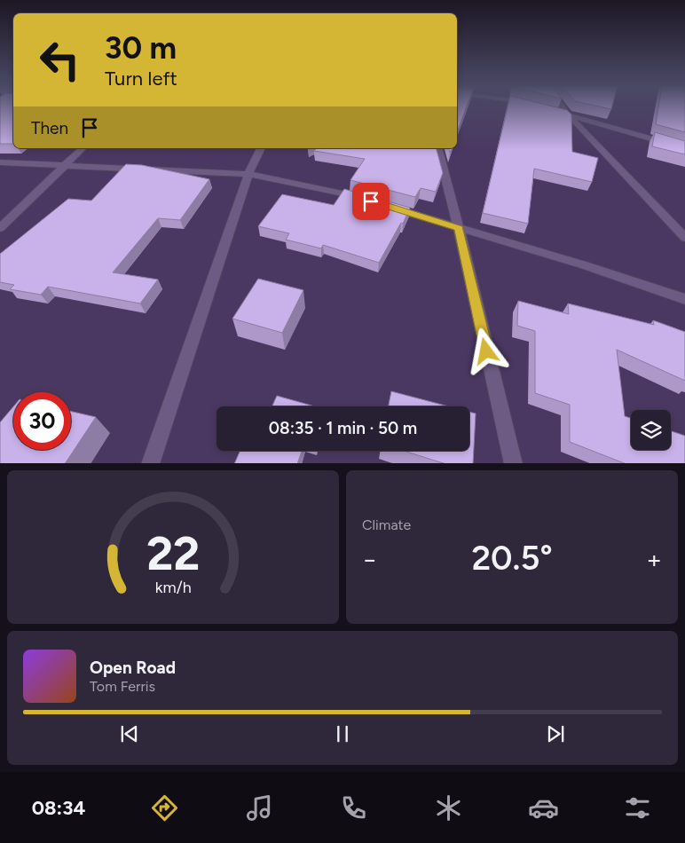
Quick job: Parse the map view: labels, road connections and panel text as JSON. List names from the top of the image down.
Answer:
{
  "page": {
    "turn": ["30 m", "Turn left"],
    "then": "Then",
    "limit": "30",
    "trip": "08:35 · 1 min · 50 m",
    "tile": "Climate",
    "heat": ["−", "20.5°", "+"],
    "song": ["Open Road", "Tom Ferris"],
    "tabs": "08:34",
    "gauge": ["22", "km/h"]
  }
}
